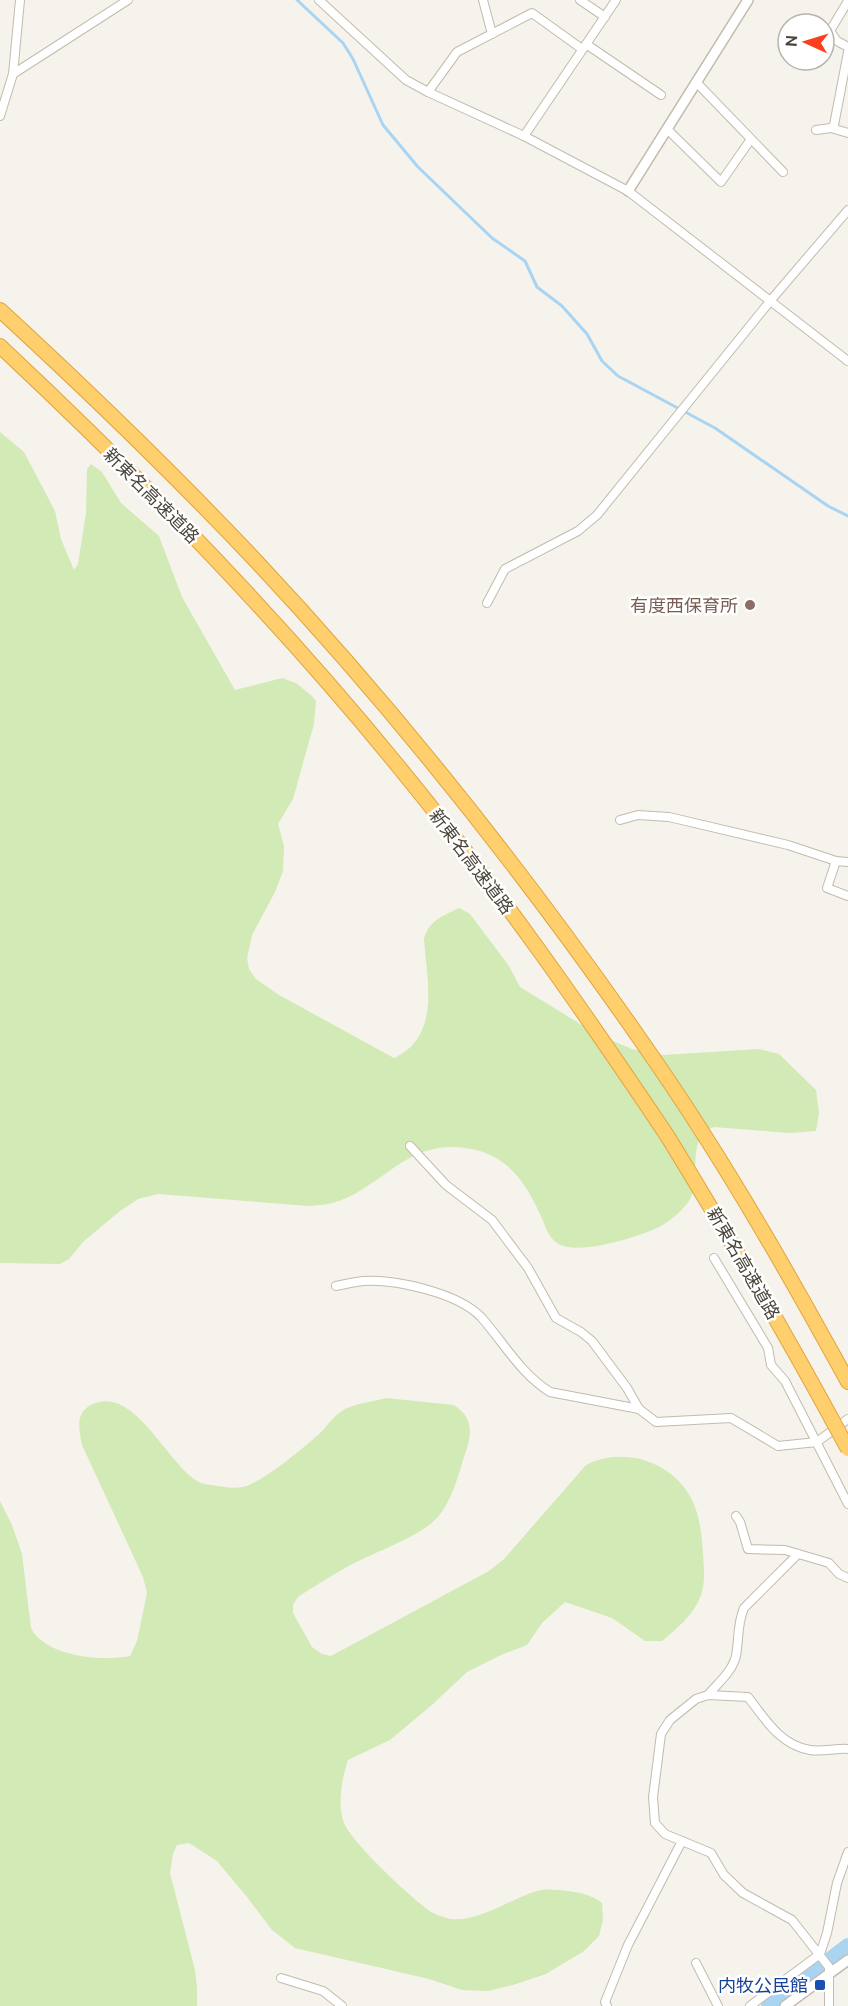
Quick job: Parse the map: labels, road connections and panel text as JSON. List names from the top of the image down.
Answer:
{
  "streets": {
    "highway": ["新東名高速道路"]
  },
  "places": {
    "other": ["有度西保育所"],
    "transit": ["内牧公民館"]
  },
  "north": "left"
}
